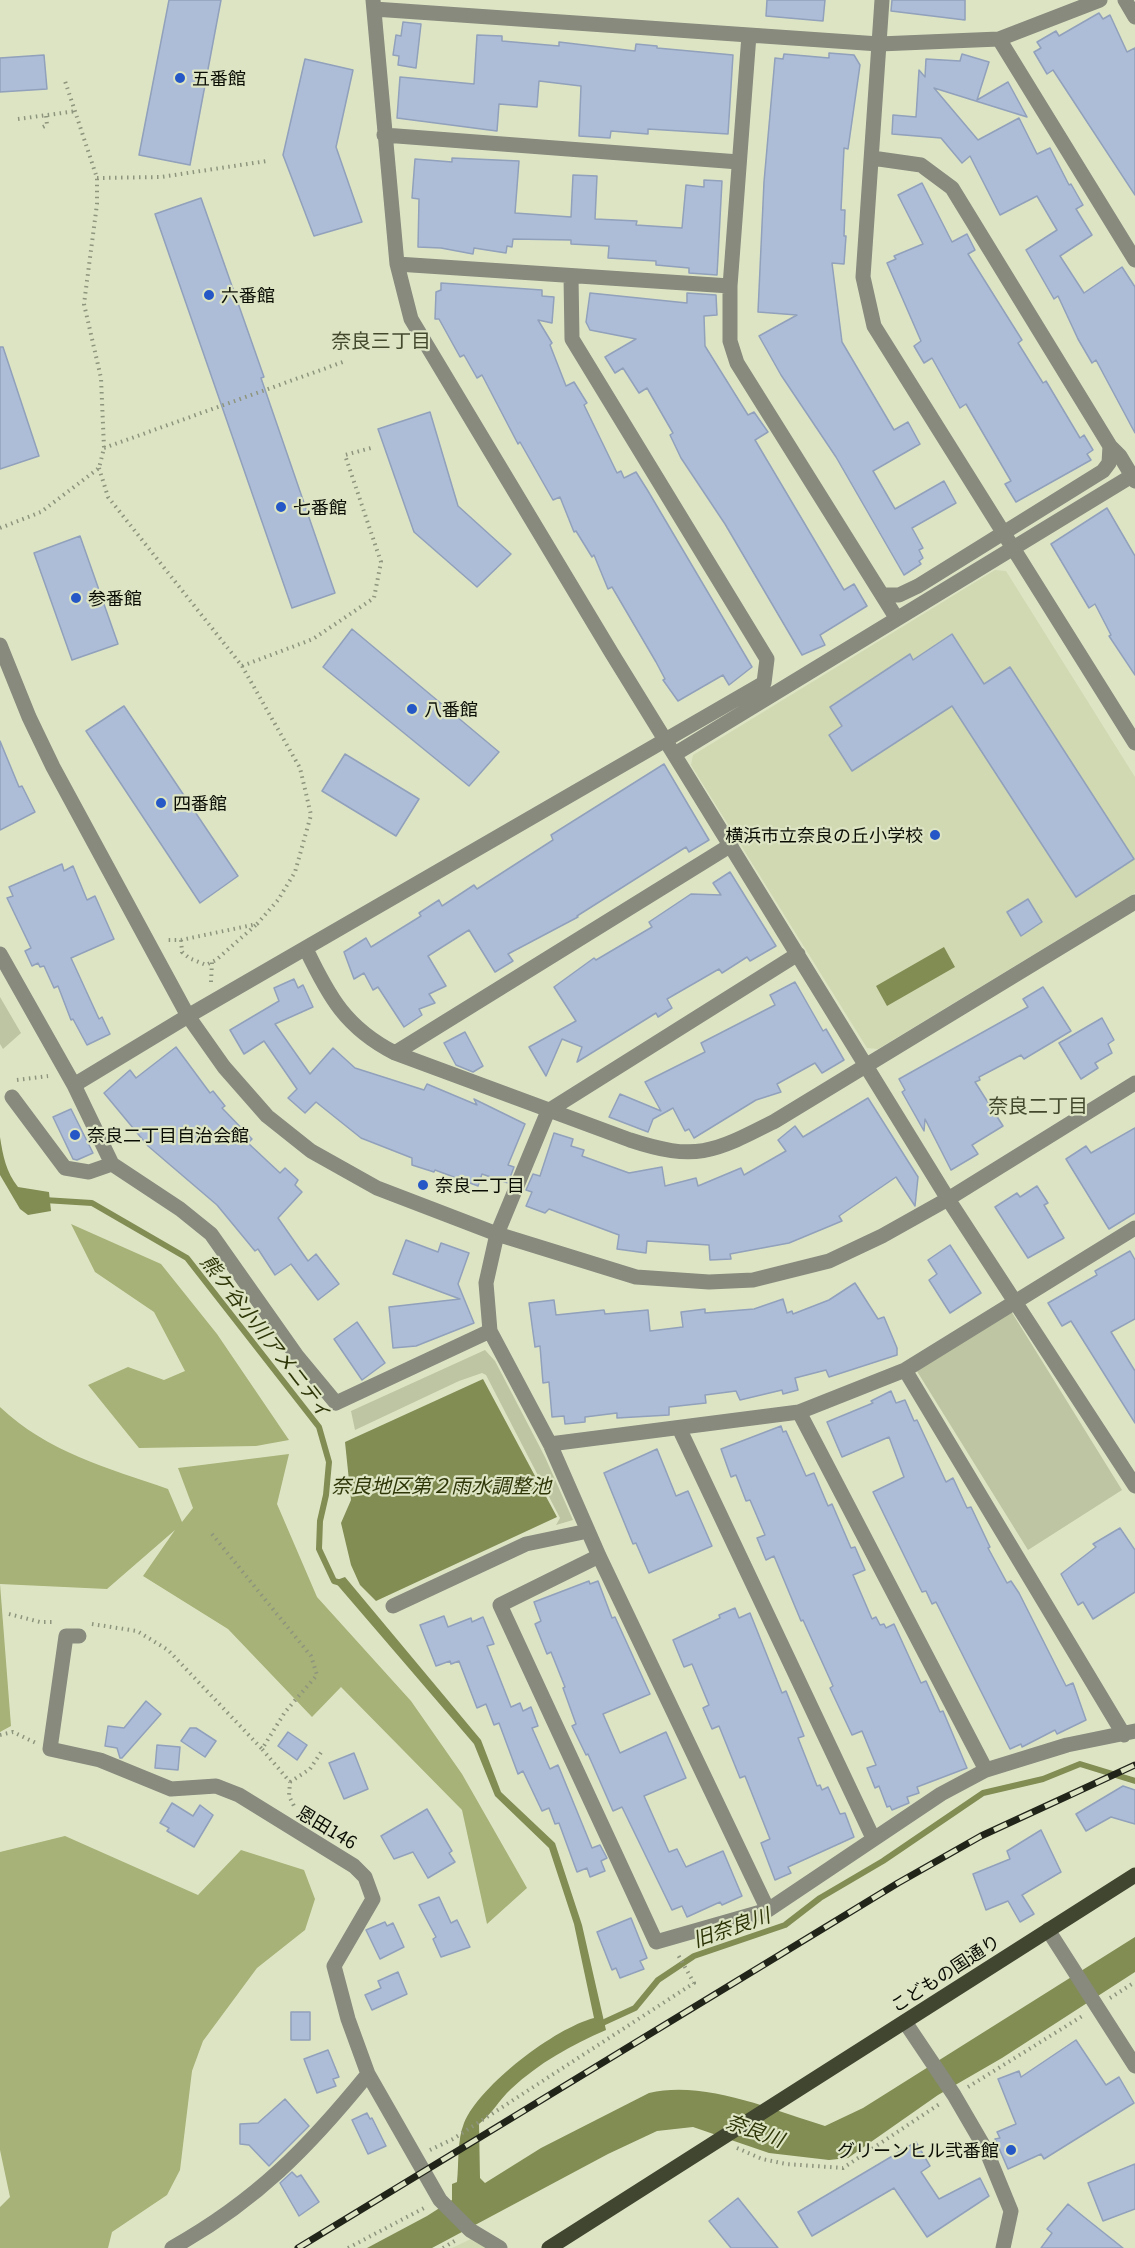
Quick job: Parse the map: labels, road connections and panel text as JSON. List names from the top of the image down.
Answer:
{
  "streets": {
    "main road": ["こどもの国通り"],
    "street": ["恩田146"]
  },
  "districts": ["奈良三丁目", "奈良二丁目"],
  "water": [
    "熊ケ谷小川アメニティ",
    "奈良地区第２雨水調整池",
    "旧奈良川",
    "奈良川"
  ],
  "places": [
    "五番館",
    "六番館",
    "七番館",
    "参番館",
    "八番館",
    "四番館",
    "横浜市立奈良の丘小学校",
    "奈良二丁目自治会館",
    "奈良二丁目",
    "グリーンヒル弐番館"
  ]
}
